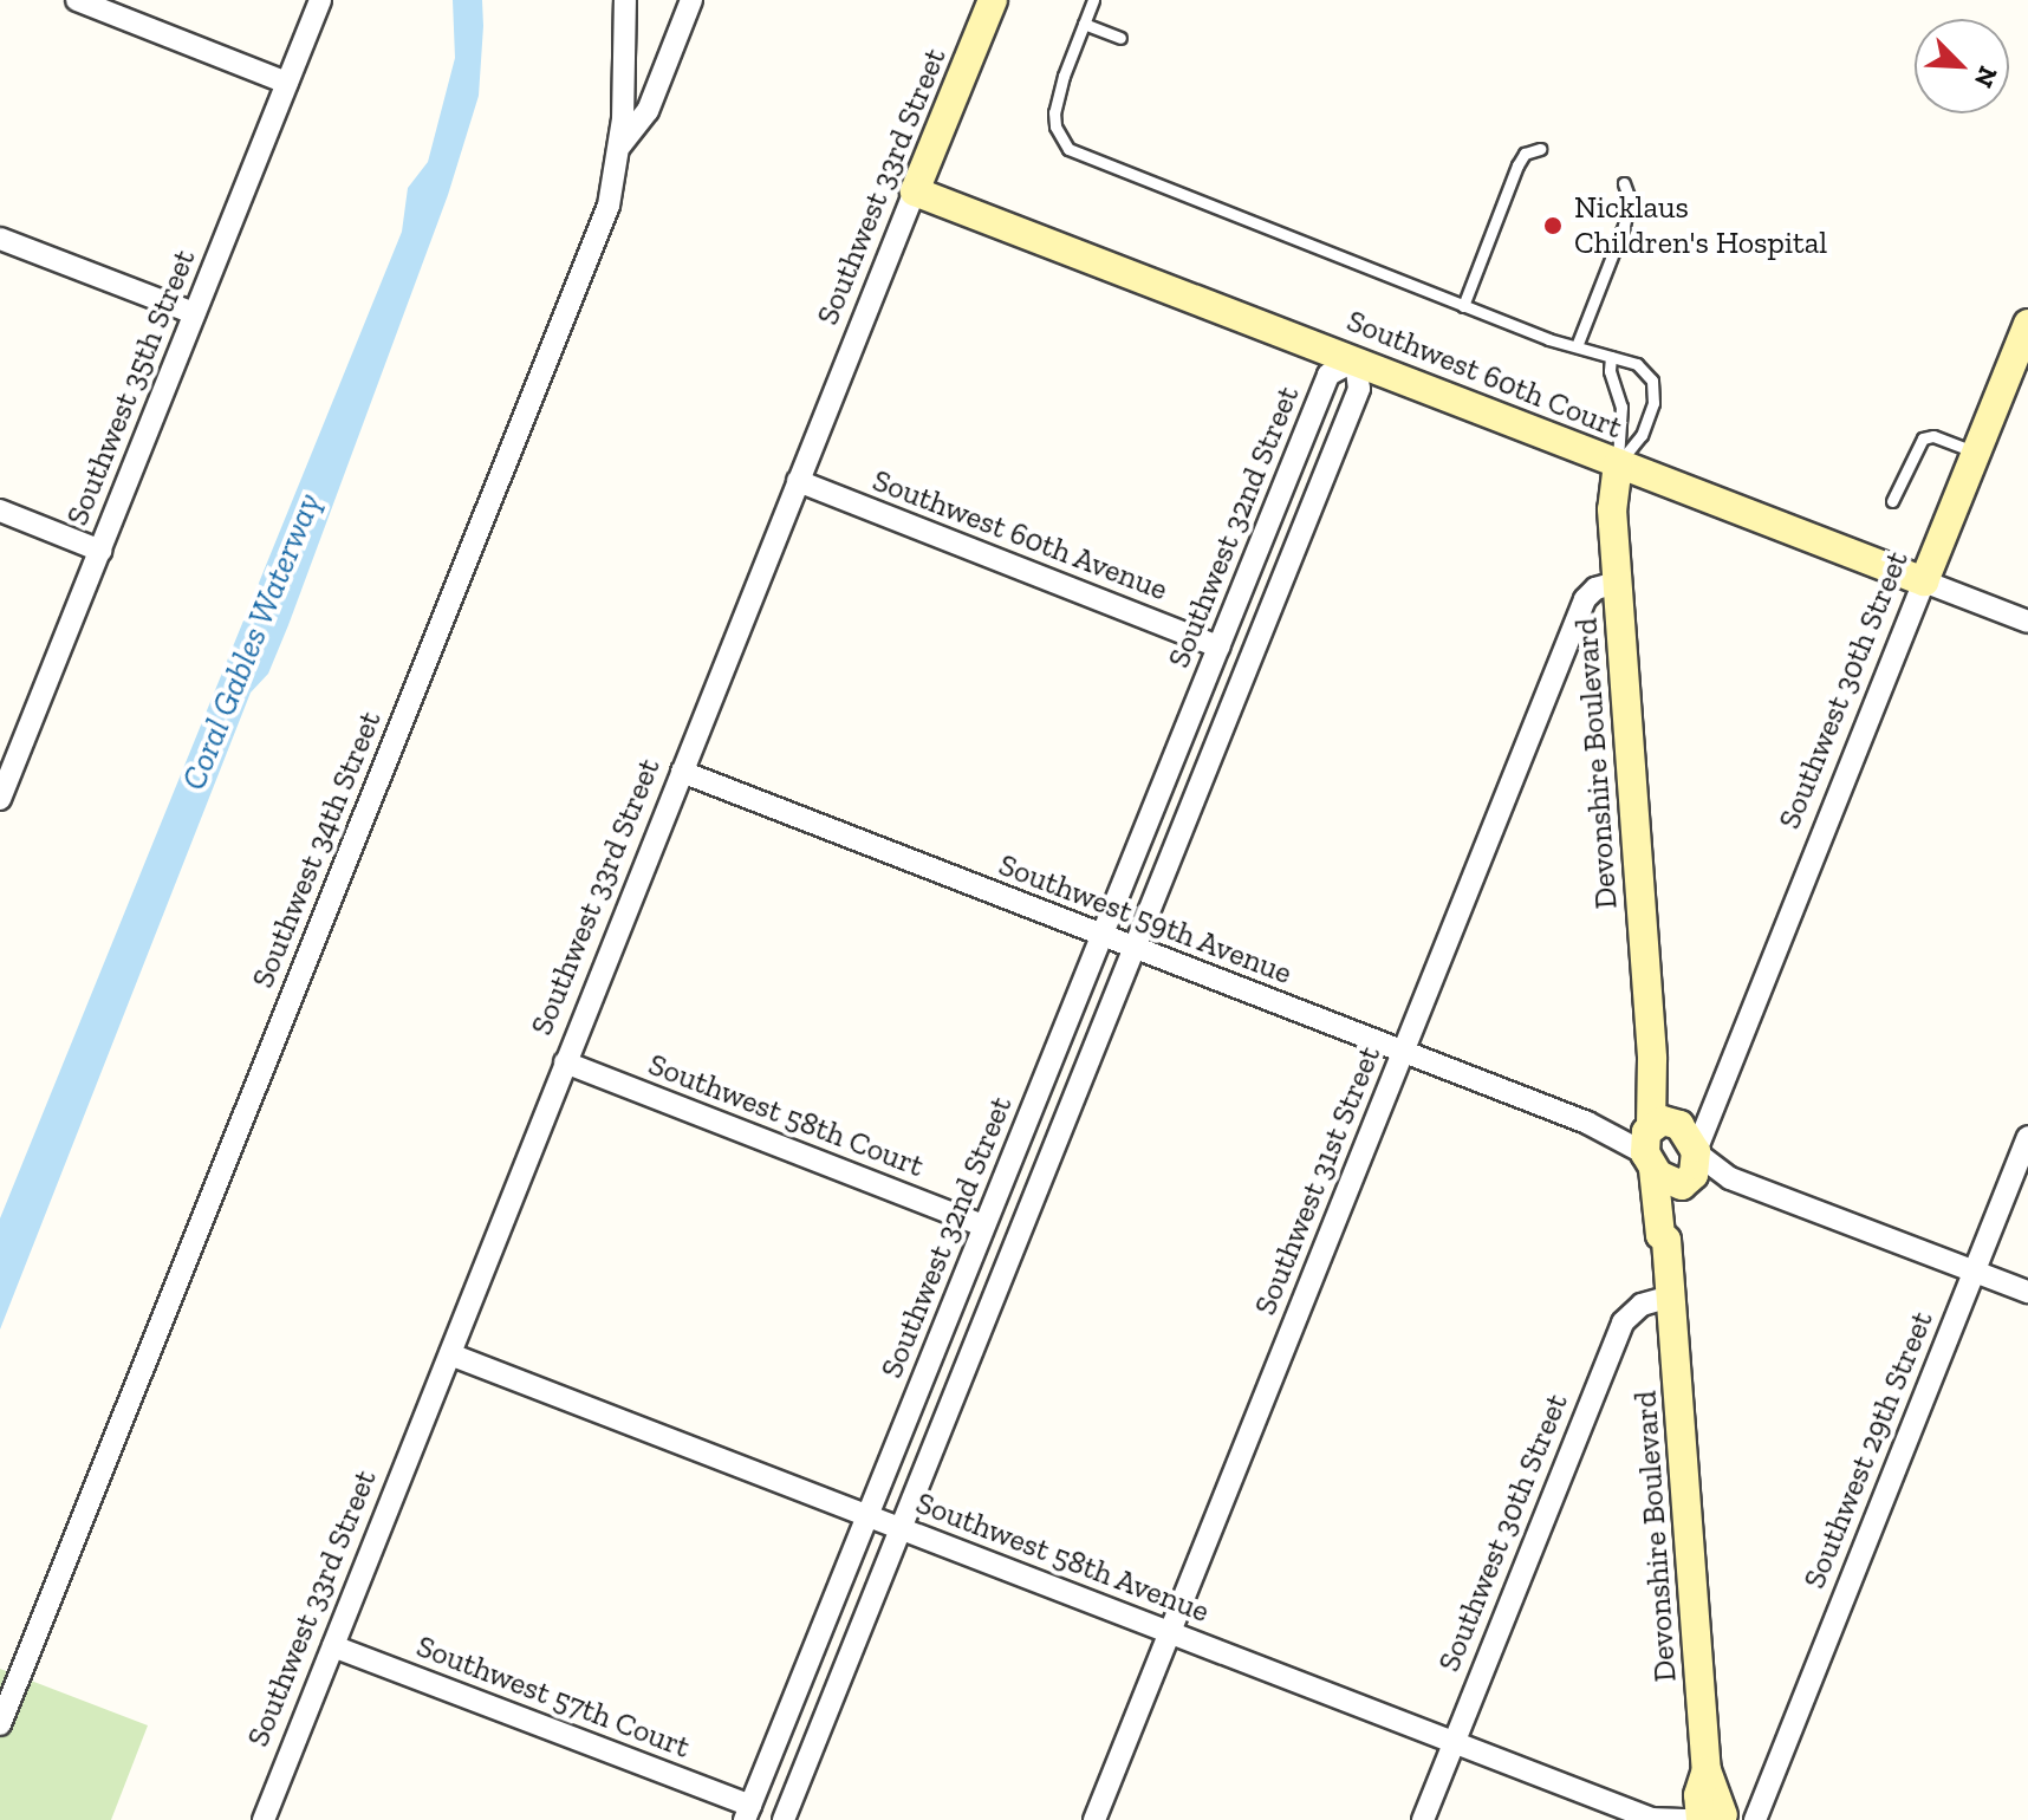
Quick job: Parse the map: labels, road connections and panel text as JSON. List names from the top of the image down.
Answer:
{
  "streets": {
    "street": [
      "Southwest 33rd Street",
      "Southwest 60th Court",
      "Southwest 35th Street",
      "Southwest 32nd Street",
      "Southwest 60th Avenue",
      "Southwest 30th Street",
      "Devonshire Boulevard",
      "Southwest 34th Street",
      "Southwest 59th Avenue",
      "Southwest 58th Court",
      "Southwest 31st Street",
      "Southwest 29th Street",
      "Southwest 58th Avenue",
      "Southwest 57th Court"
    ]
  },
  "crossings": [
    ["Southwest 33rd Street", "Southwest 60th Court"],
    ["Southwest 33rd Street", "Southwest 60th Avenue"],
    ["Southwest 33rd Street", "Southwest 59th Avenue"],
    ["Southwest 33rd Street", "Southwest 58th Court"],
    ["Southwest 33rd Street", "Southwest 58th Avenue"],
    ["Southwest 33rd Street", "Southwest 57th Court"],
    ["Southwest 60th Court", "Southwest 32nd Street"],
    ["Southwest 60th Court", "Southwest 30th Street"],
    ["Southwest 60th Court", "Devonshire Boulevard"],
    ["Southwest 32nd Street", "Southwest 60th Avenue"],
    ["Southwest 32nd Street", "Southwest 59th Avenue"],
    ["Southwest 32nd Street", "Southwest 58th Court"],
    ["Southwest 32nd Street", "Southwest 58th Avenue"],
    ["Southwest 32nd Street", "Southwest 57th Court"],
    ["Southwest 30th Street", "Devonshire Boulevard"],
    ["Southwest 30th Street", "Southwest 59th Avenue"],
    ["Southwest 30th Street", "Southwest 58th Avenue"],
    ["Devonshire Boulevard", "Southwest 59th Avenue"],
    ["Devonshire Boulevard", "Southwest 31st Street"],
    ["Devonshire Boulevard", "Southwest 29th Street"],
    ["Southwest 59th Avenue", "Southwest 31st Street"],
    ["Southwest 31st Street", "Southwest 58th Avenue"]
  ],
  "water": ["Coral Gables Waterway"],
  "places": ["Nicklaus Children's Hospital"],
  "north": "bottom right"
}
